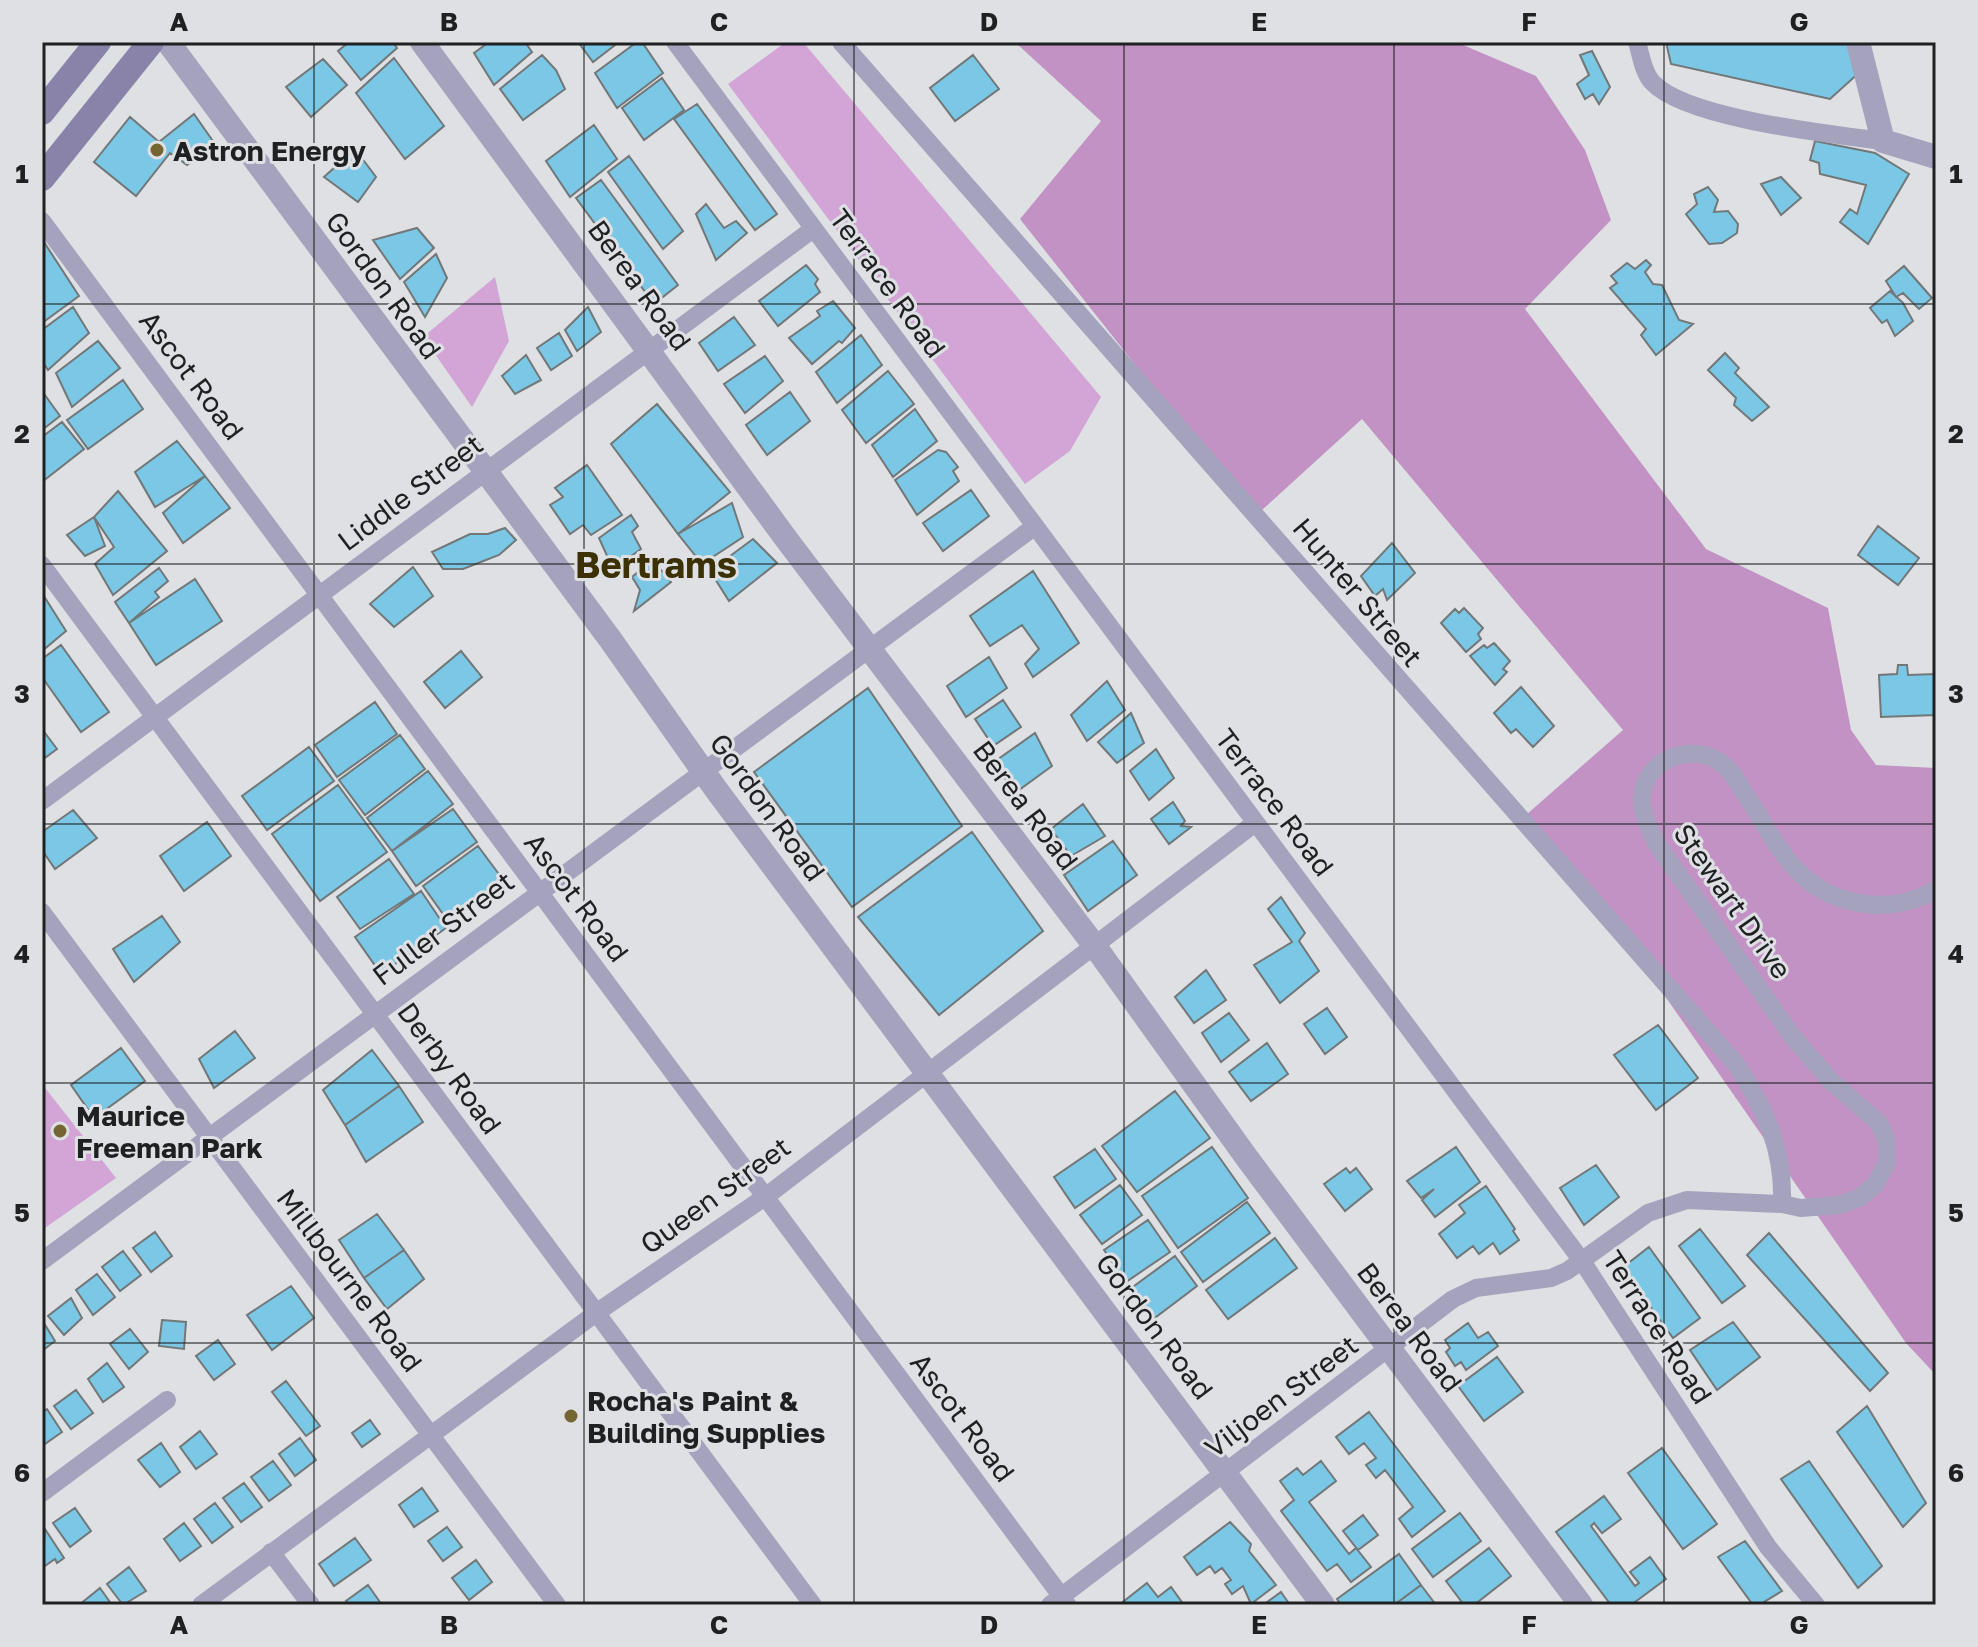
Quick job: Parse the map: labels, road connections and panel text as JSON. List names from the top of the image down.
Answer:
{
  "streets": {
    "street": [
      "Terrace Road",
      "Gordon Road",
      "Berea Road",
      "Ascot Road",
      "Liddle Street",
      "Hunter Street",
      "Stewart Drive",
      "Fuller Street",
      "Derby Road",
      "Queen Street",
      "Millbourne Road",
      "Viljoen Street"
    ]
  },
  "crossings": [
    ["Terrace Road", "Liddle Street"],
    ["Terrace Road", "Fuller Street"],
    ["Terrace Road", "Queen Street"],
    ["Terrace Road", "Viljoen Street"],
    ["Gordon Road", "Liddle Street"],
    ["Gordon Road", "Fuller Street"],
    ["Gordon Road", "Queen Street"],
    ["Gordon Road", "Viljoen Street"],
    ["Berea Road", "Liddle Street"],
    ["Berea Road", "Fuller Street"],
    ["Berea Road", "Queen Street"],
    ["Berea Road", "Viljoen Street"],
    ["Ascot Road", "Liddle Street"],
    ["Ascot Road", "Fuller Street"],
    ["Ascot Road", "Queen Street"],
    ["Ascot Road", "Viljoen Street"],
    ["Liddle Street", "Derby Road"],
    ["Hunter Street", "Stewart Drive"],
    ["Hunter Street", "Viljoen Street"],
    ["Stewart Drive", "Viljoen Street"],
    ["Fuller Street", "Derby Road"],
    ["Fuller Street", "Millbourne Road"],
    ["Derby Road", "Queen Street"],
    ["Queen Street", "Millbourne Road"]
  ],
  "districts": ["Bertrams"],
  "places": ["Astron Energy", "Maurice Freeman Park", "Rocha's Paint & Building Supplies"],
  "grid": {
    "columns": [
      "A",
      "B",
      "C",
      "D",
      "E",
      "F",
      "G"
    ],
    "rows": [
      "1",
      "2",
      "3",
      "4",
      "5",
      "6"
    ]
  }
}
